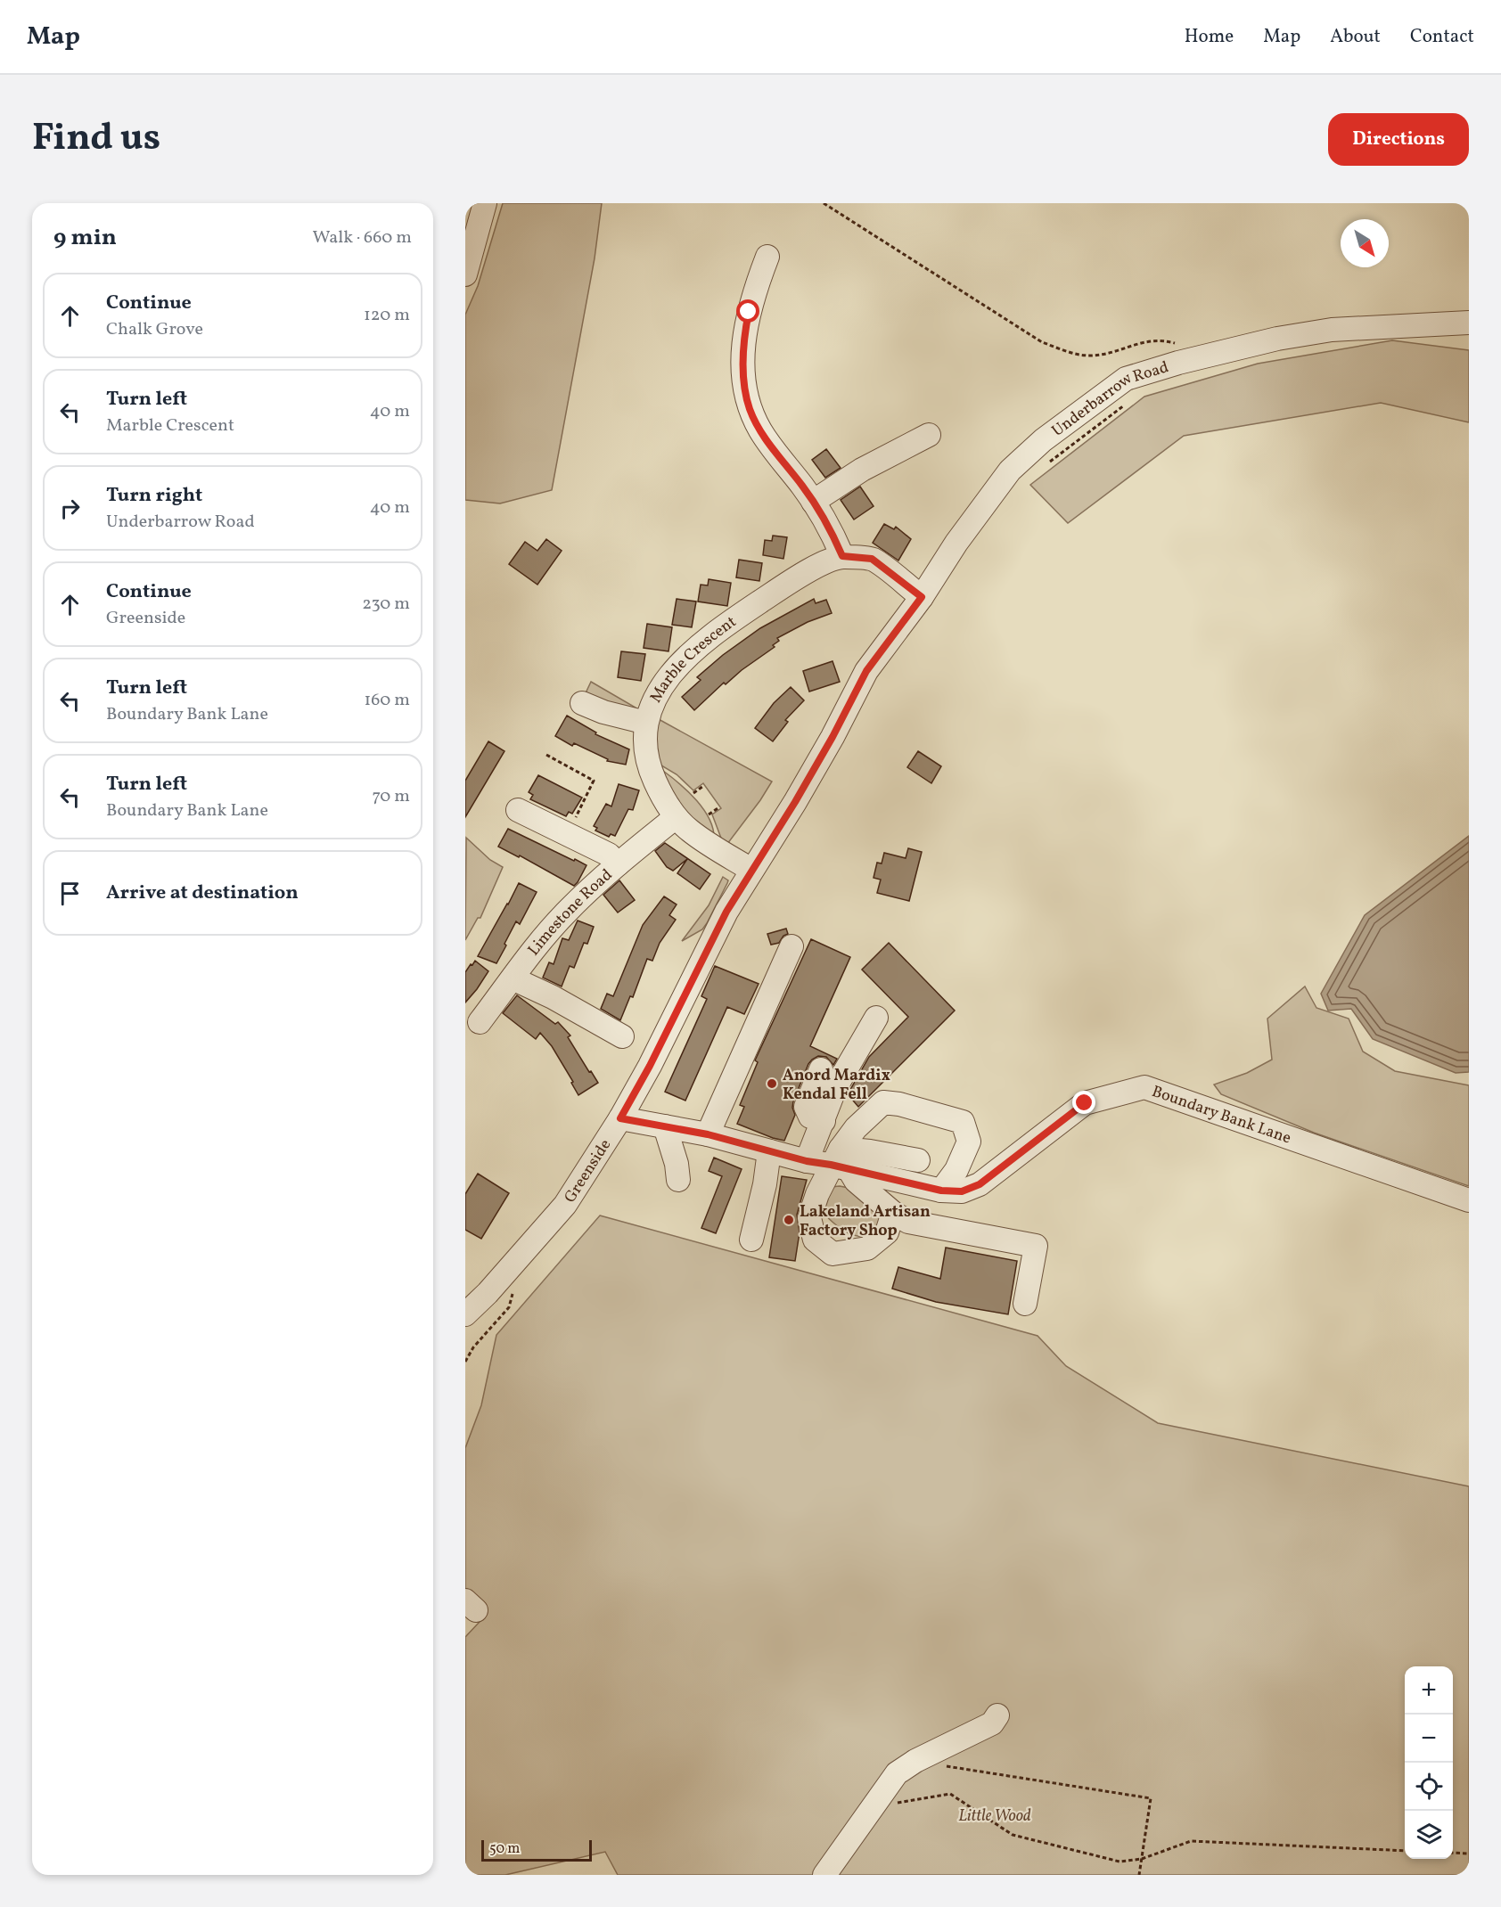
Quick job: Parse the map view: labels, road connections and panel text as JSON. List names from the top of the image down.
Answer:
{
  "streets": {
    "street": [
      "Underbarrow Road",
      "Marble Crescent",
      "Limestone Road",
      "Boundary Bank Lane",
      "Greenside"
    ]
  },
  "crossings": [
    ["Underbarrow Road", "Marble Crescent"],
    ["Underbarrow Road", "Greenside"],
    ["Marble Crescent", "Limestone Road"],
    ["Marble Crescent", "Greenside"],
    ["Boundary Bank Lane", "Greenside"]
  ],
  "parks": ["Little Wood"],
  "places": ["Anord Mardix Kendal Fell", "Lakeland Artisan Factory Shop"],
  "scale_bar": "50 m",
  "north": "bottom right",
  "page": {
    "header": "Map",
    "nav": [
      "Home",
      "Map",
      "About",
      "Contact"
    ],
    "title": "Find us",
    "buttons": "Directions",
    "heading": ["9 min", "Walk · 660 m"],
    "list": [
      ["Continue", "Chalk Grove", "120 m"],
      ["Turn left", "Marble Crescent", "40 m"],
      ["Turn right", "Underbarrow Road", "40 m"],
      ["Continue", "Greenside", "230 m"],
      ["Turn left", "Boundary Bank Lane", "160 m"],
      ["Turn left", "Boundary Bank Lane", "70 m"],
      "Arrive at destination"
    ],
    "map_buttons": ["+", "−"],
    "scale": "50 m"
  }
}
